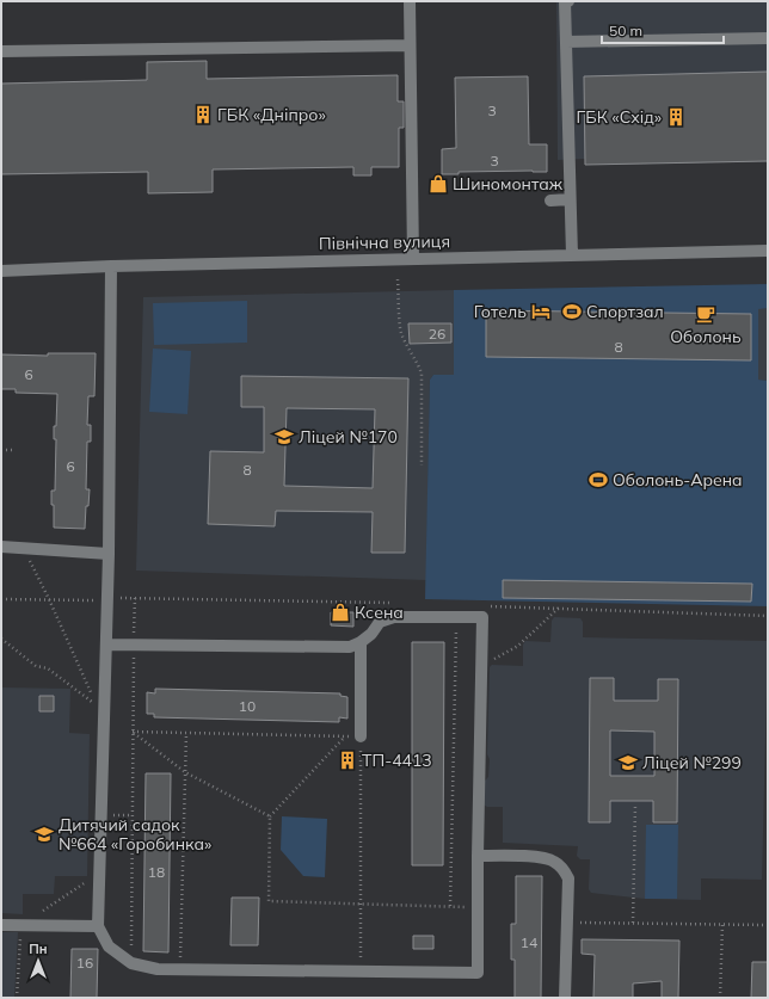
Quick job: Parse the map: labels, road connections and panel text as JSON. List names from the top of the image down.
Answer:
{
  "streets": {
    "street": ["Північна вулиця"]
  },
  "places": {
    "building": ["ГБК «Дніпро»", "ГБК «Схід»", "ТП-4413"],
    "shop": ["Шиномонтаж", "Ксена"],
    "hotel": ["Готель"],
    "sports": ["Спортзал", "Оболонь-Арена"],
    "cafe": ["Оболонь"],
    "school or university": ["Ліцей №170", "Ліцей №299", "Дитячий садок №664 «Горобинка»"]
  },
  "house_numbers": [
    "3",
    "3",
    "26",
    "8",
    "6",
    "6",
    "8",
    "10",
    "18",
    "14",
    "16"
  ],
  "scale_bar": "50 m",
  "north": "top"
}
